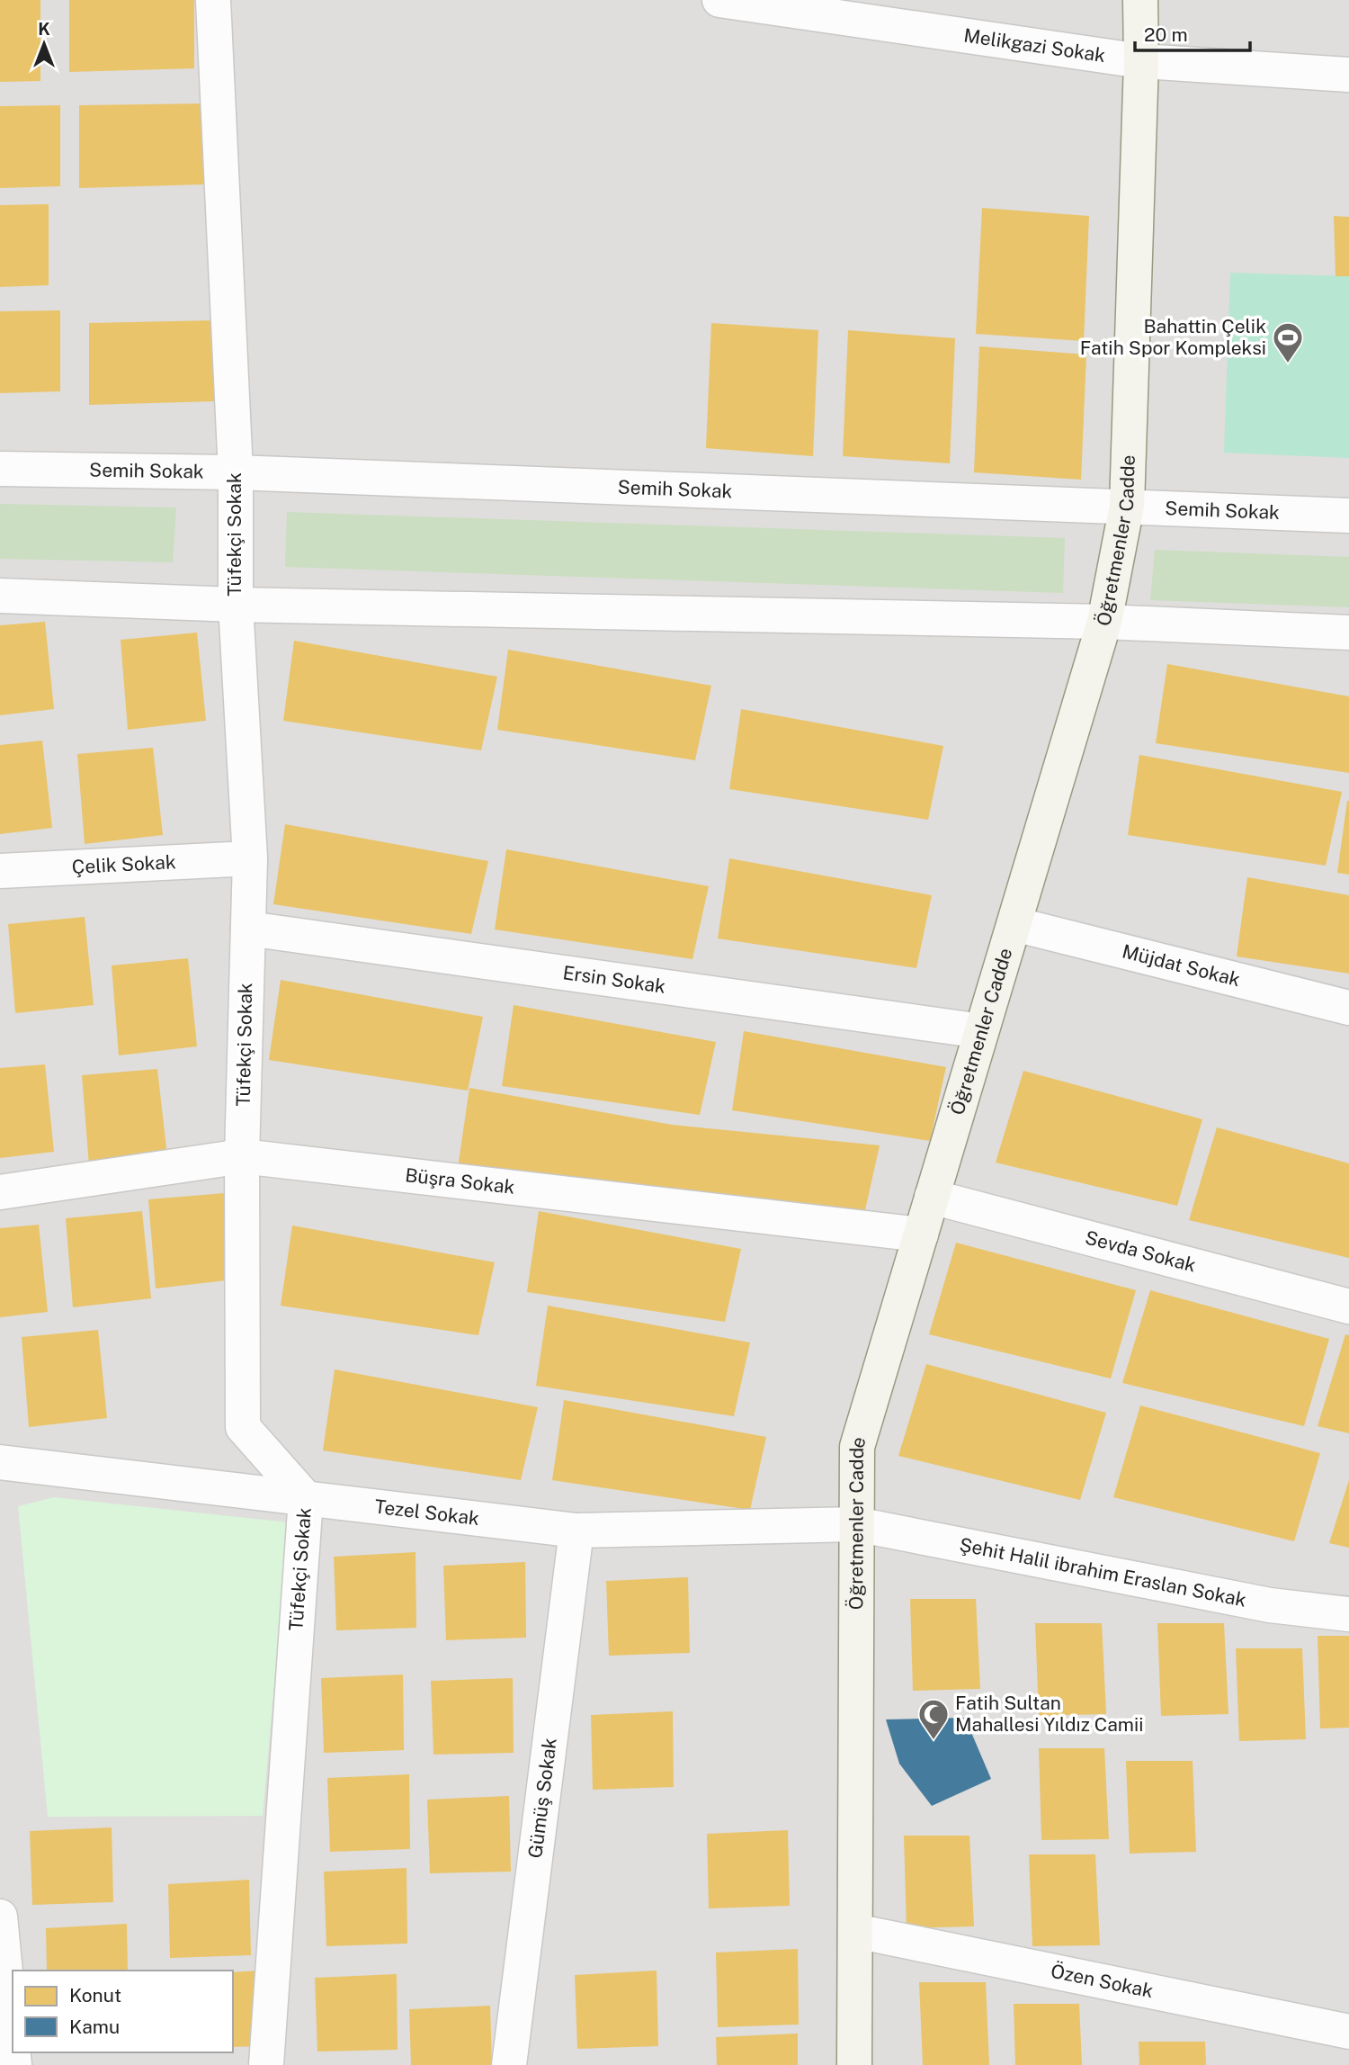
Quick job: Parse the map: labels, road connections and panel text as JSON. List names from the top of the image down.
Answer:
{
  "streets": {
    "street": [
      "Melikgazi Sokak",
      "Semih Sokak",
      "Tüfekçi Sokak",
      "Öğretmenler Cadde",
      "Çelik Sokak",
      "Müjdat Sokak",
      "Ersin Sokak",
      "Büşra Sokak",
      "Sevda Sokak",
      "Tezel Sokak",
      "Şehit Halil ibrahim Eraslan Sokak",
      "Gümüş Sokak",
      "Özen Sokak"
    ]
  },
  "crossings": [
    ["Melikgazi Sokak", "Öğretmenler Cadde"],
    ["Semih Sokak", "Tüfekçi Sokak"],
    ["Semih Sokak", "Öğretmenler Cadde"],
    ["Tüfekçi Sokak", "Çelik Sokak"],
    ["Tüfekçi Sokak", "Ersin Sokak"],
    ["Tüfekçi Sokak", "Büşra Sokak"],
    ["Tüfekçi Sokak", "Tezel Sokak"],
    ["Öğretmenler Cadde", "Müjdat Sokak"],
    ["Öğretmenler Cadde", "Ersin Sokak"],
    ["Öğretmenler Cadde", "Büşra Sokak"],
    ["Öğretmenler Cadde", "Sevda Sokak"],
    ["Öğretmenler Cadde", "Tezel Sokak"],
    ["Öğretmenler Cadde", "Şehit Halil ibrahim Eraslan Sokak"],
    ["Öğretmenler Cadde", "Özen Sokak"],
    ["Tezel Sokak", "Şehit Halil ibrahim Eraslan Sokak"],
    ["Tezel Sokak", "Gümüş Sokak"]
  ],
  "places": {
    "sports": ["Bahattin Çelik Fatih Spor Kompleksi"],
    "mosque": ["Fatih Sultan Mahallesi Yıldız Camii"]
  },
  "legend": ["Konut", "Kamu"],
  "scale_bar": "20 m",
  "north": "top"
}
